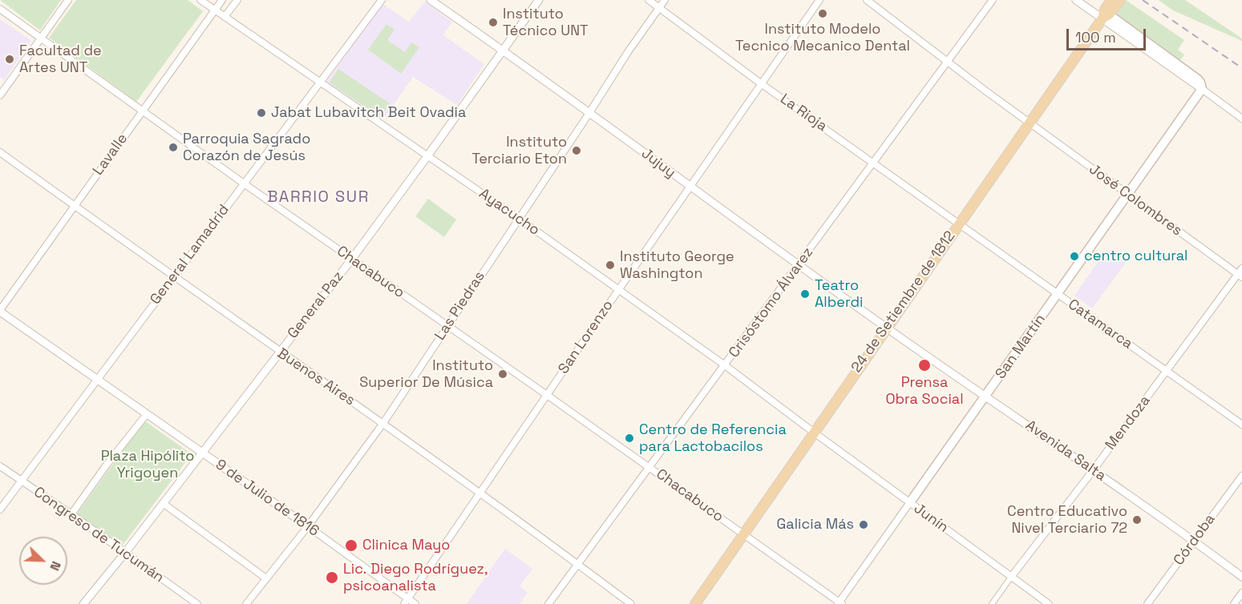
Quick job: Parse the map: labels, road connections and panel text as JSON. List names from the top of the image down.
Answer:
{
  "streets": {
    "main road": ["24 de Setiembre de 1812", "San Martín"],
    "street": [
      "La Rioja",
      "Lavalle",
      "Jujuy",
      "José Colombres",
      "Ayacucho",
      "General Lamadrid",
      "Chacabuco",
      "Crisóstomo Álvarez",
      "General Paz",
      "Las Piedras",
      "Catamarca",
      "San Lorenzo",
      "Buenos Aires",
      "Mendoza",
      "Avenida Salta",
      "9 de Julio de 1816",
      "Junín",
      "Congreso de Tucumán",
      "Córdoba"
    ]
  },
  "crossings": [
    ["La Rioja", "24 de Setiembre de 1812"],
    ["La Rioja", "Crisóstomo Álvarez"],
    ["La Rioja", "Las Piedras"],
    ["La Rioja", "Catamarca"],
    ["La Rioja", "San Lorenzo"],
    ["Lavalle", "Ayacucho"],
    ["Lavalle", "Chacabuco"],
    ["Lavalle", "Buenos Aires"],
    ["Lavalle", "9 de Julio de 1816"],
    ["Jujuy", "24 de Setiembre de 1812"],
    ["Jujuy", "Crisóstomo Álvarez"],
    ["Jujuy", "General Paz"],
    ["Jujuy", "Las Piedras"],
    ["Jujuy", "San Lorenzo"],
    ["Jujuy", "Avenida Salta"],
    ["José Colombres", "24 de Setiembre de 1812"],
    ["José Colombres", "Crisóstomo Álvarez"],
    ["José Colombres", "San Martín"],
    ["José Colombres", "Mendoza"],
    ["Ayacucho", "General Lamadrid"],
    ["Ayacucho", "24 de Setiembre de 1812"],
    ["Ayacucho", "Crisóstomo Álvarez"],
    ["Ayacucho", "General Paz"],
    ["Ayacucho", "Las Piedras"],
    ["Ayacucho", "San Lorenzo"],
    ["Ayacucho", "Junín"],
    ["General Lamadrid", "Chacabuco"],
    ["General Lamadrid", "Buenos Aires"],
    ["General Lamadrid", "9 de Julio de 1816"],
    ["General Lamadrid", "Congreso de Tucumán"],
    ["Chacabuco", "24 de Setiembre de 1812"],
    ["Chacabuco", "Crisóstomo Álvarez"],
    ["Chacabuco", "General Paz"],
    ["Chacabuco", "Las Piedras"],
    ["Chacabuco", "San Lorenzo"],
    ["Chacabuco", "San Martín"],
    ["24 de Setiembre de 1812", "Catamarca"],
    ["24 de Setiembre de 1812", "Avenida Salta"],
    ["24 de Setiembre de 1812", "Junín"],
    ["Crisóstomo Álvarez", "Buenos Aires"],
    ["General Paz", "Buenos Aires"],
    ["General Paz", "9 de Julio de 1816"],
    ["General Paz", "Congreso de Tucumán"],
    ["Las Piedras", "Buenos Aires"],
    ["Las Piedras", "9 de Julio de 1816"],
    ["Catamarca", "San Martín"],
    ["Catamarca", "Mendoza"],
    ["San Lorenzo", "Buenos Aires"],
    ["San Lorenzo", "9 de Julio de 1816"],
    ["San Martín", "Avenida Salta"],
    ["San Martín", "Junín"],
    ["Mendoza", "Avenida Salta"],
    ["Mendoza", "Junín"],
    ["Avenida Salta", "Córdoba"]
  ],
  "districts": ["BARRIO SUR"],
  "parks": ["Plaza Hipólito Yrigoyen"],
  "places": [
    "Instituto Modelo Tecnico Mecanico Dental",
    "Instituto Técnico UNT",
    "Facultad de Artes UNT",
    "Jabat Lubavitch Beit Ovadia",
    "Parroquia Sagrado Corazón de Jesús",
    "Instituto Terciario Eton",
    "centro cultural",
    "Instituto George Washington",
    "Teatro Alberdi",
    "Prensa Obra Social",
    "Instituto Superior De Música",
    "Centro de Referencia para Lactobacilos",
    "Centro Educativo Nivel Terciario 72",
    "Galicia Más",
    "Clinica Mayo",
    "Lic. Diego Rodríguez, psicoanalista"
  ],
  "scale_bar": "100 m",
  "north": "bottom right"
}
